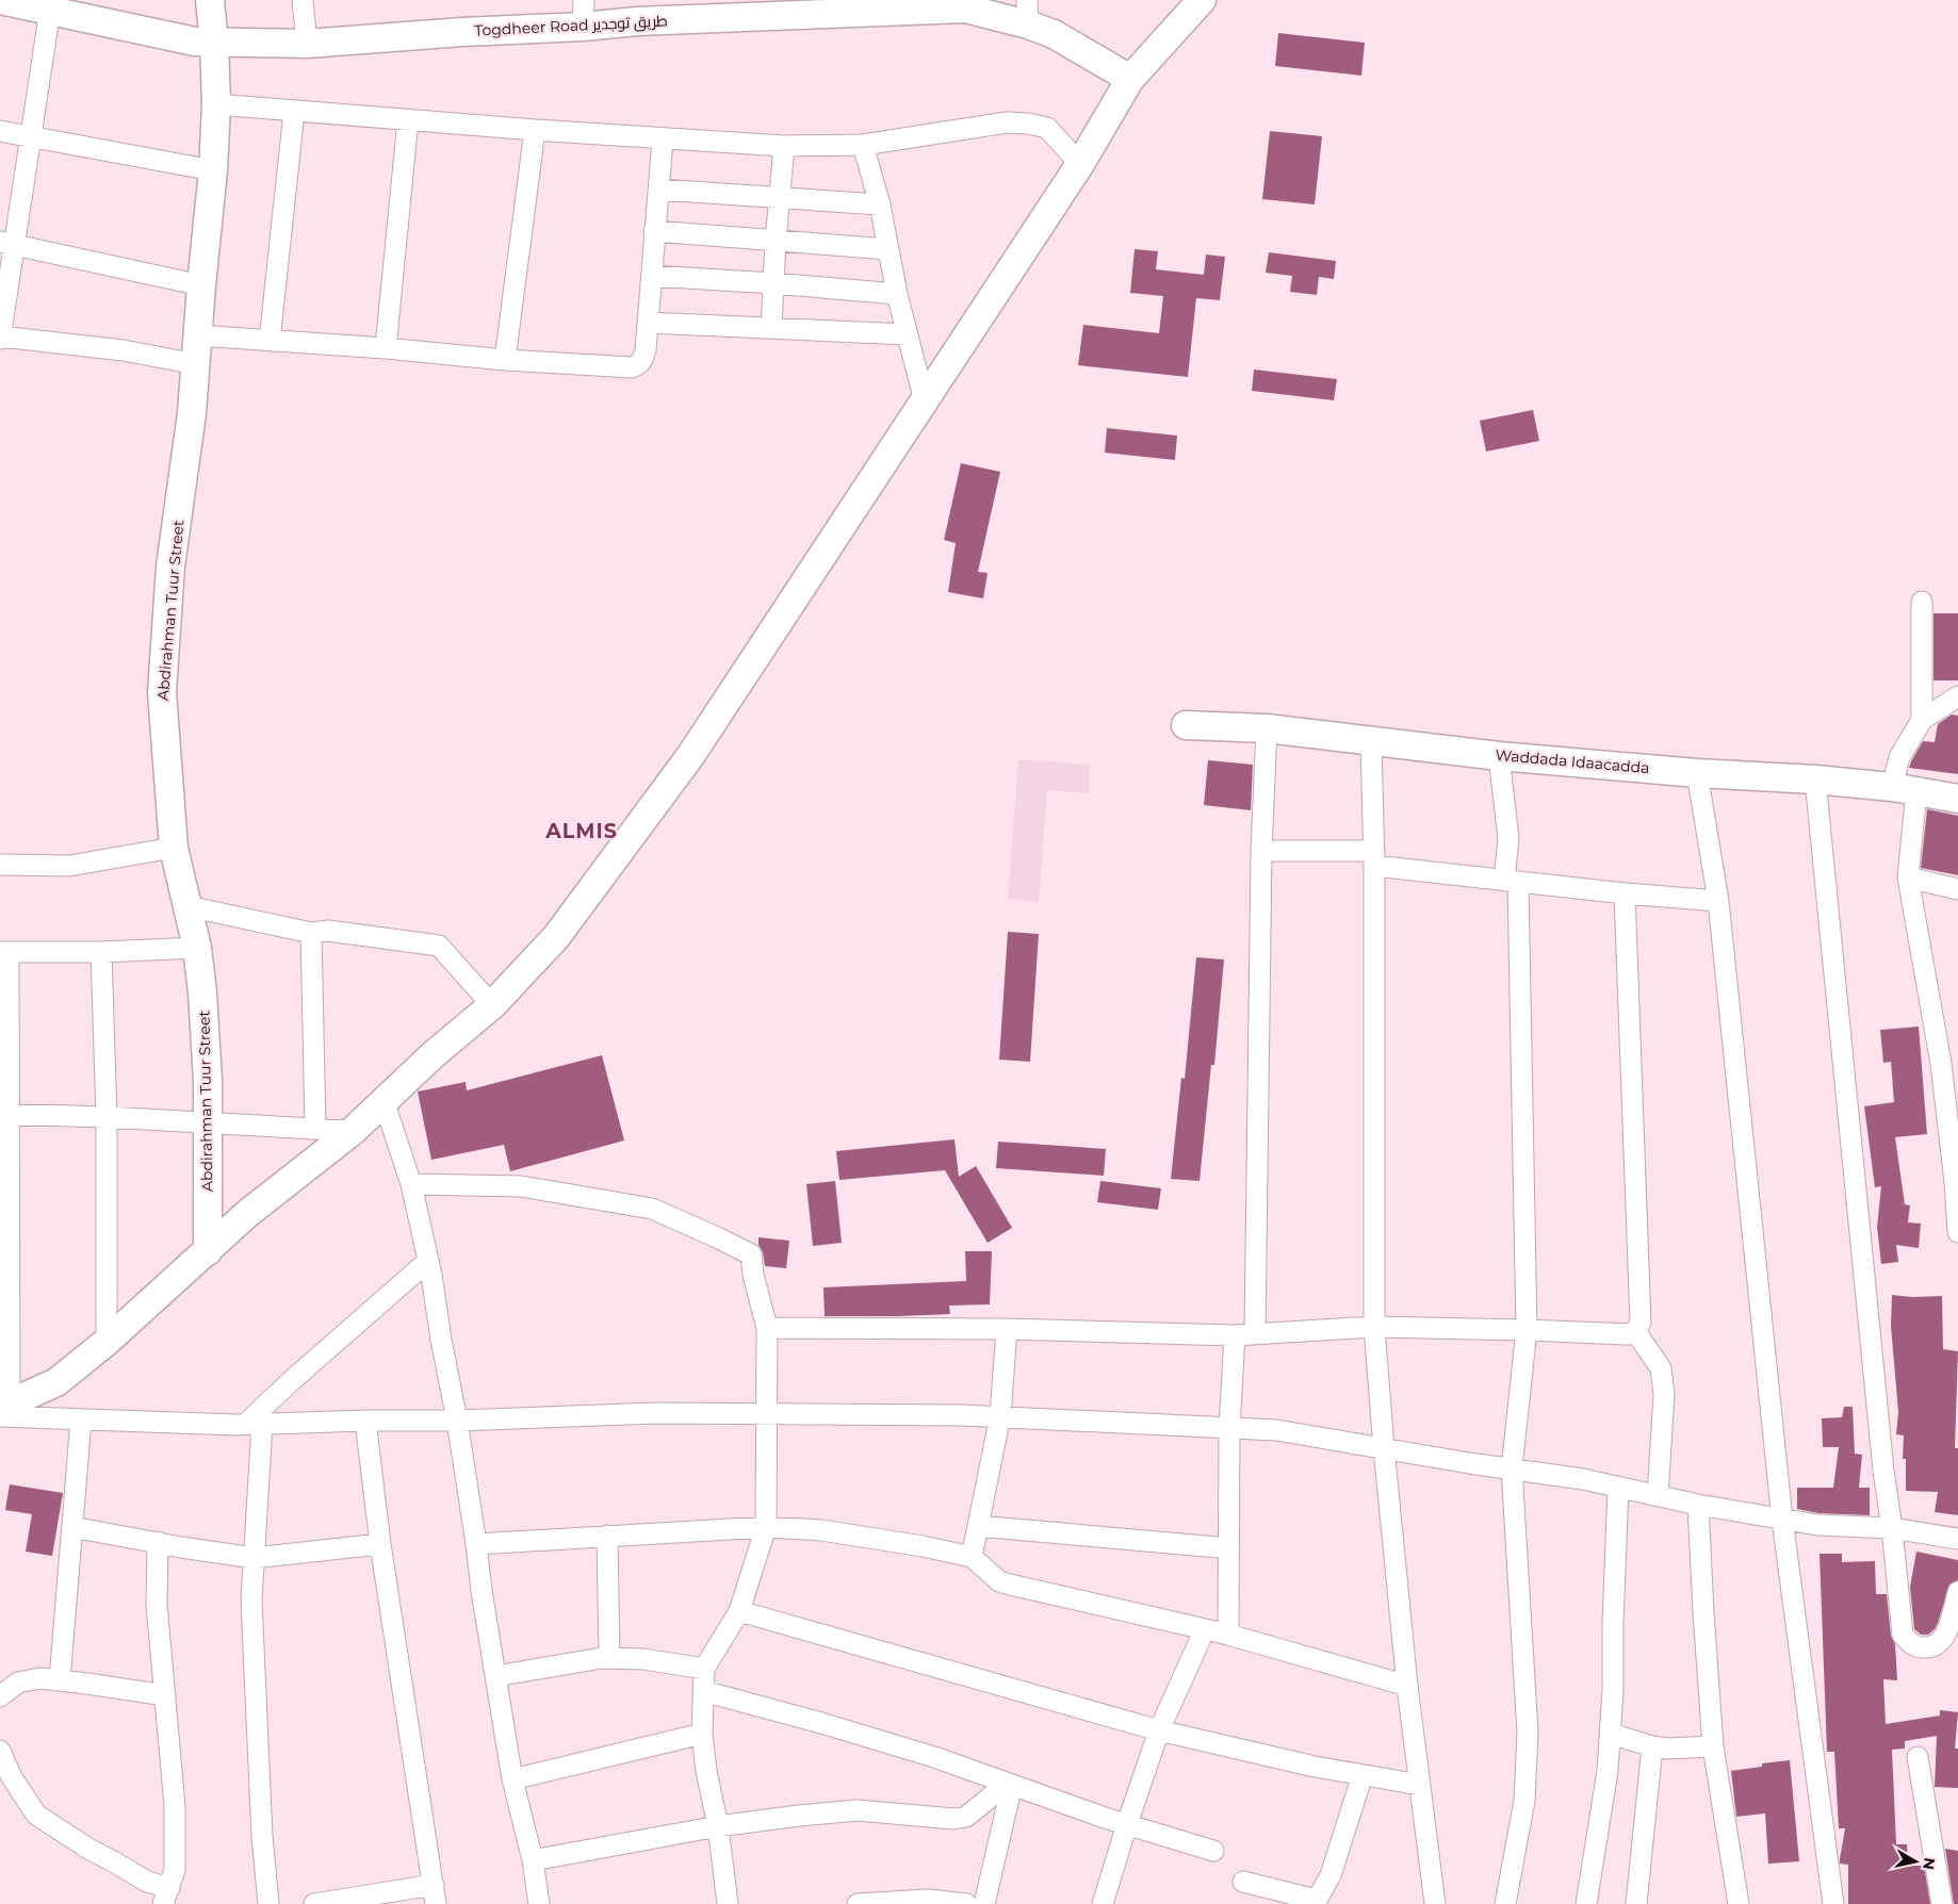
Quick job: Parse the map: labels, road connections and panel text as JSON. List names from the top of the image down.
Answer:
{
  "streets": {
    "street": ["Togdheer Road طريق توجدير", "Abdirahman Tuur Street", "Waddada Idaacadda"]
  },
  "crossings": [
    ["Togdheer Road طريق توجدير", "Abdirahman Tuur Street"]
  ],
  "districts": ["ALMIS"],
  "north": "right"
}
